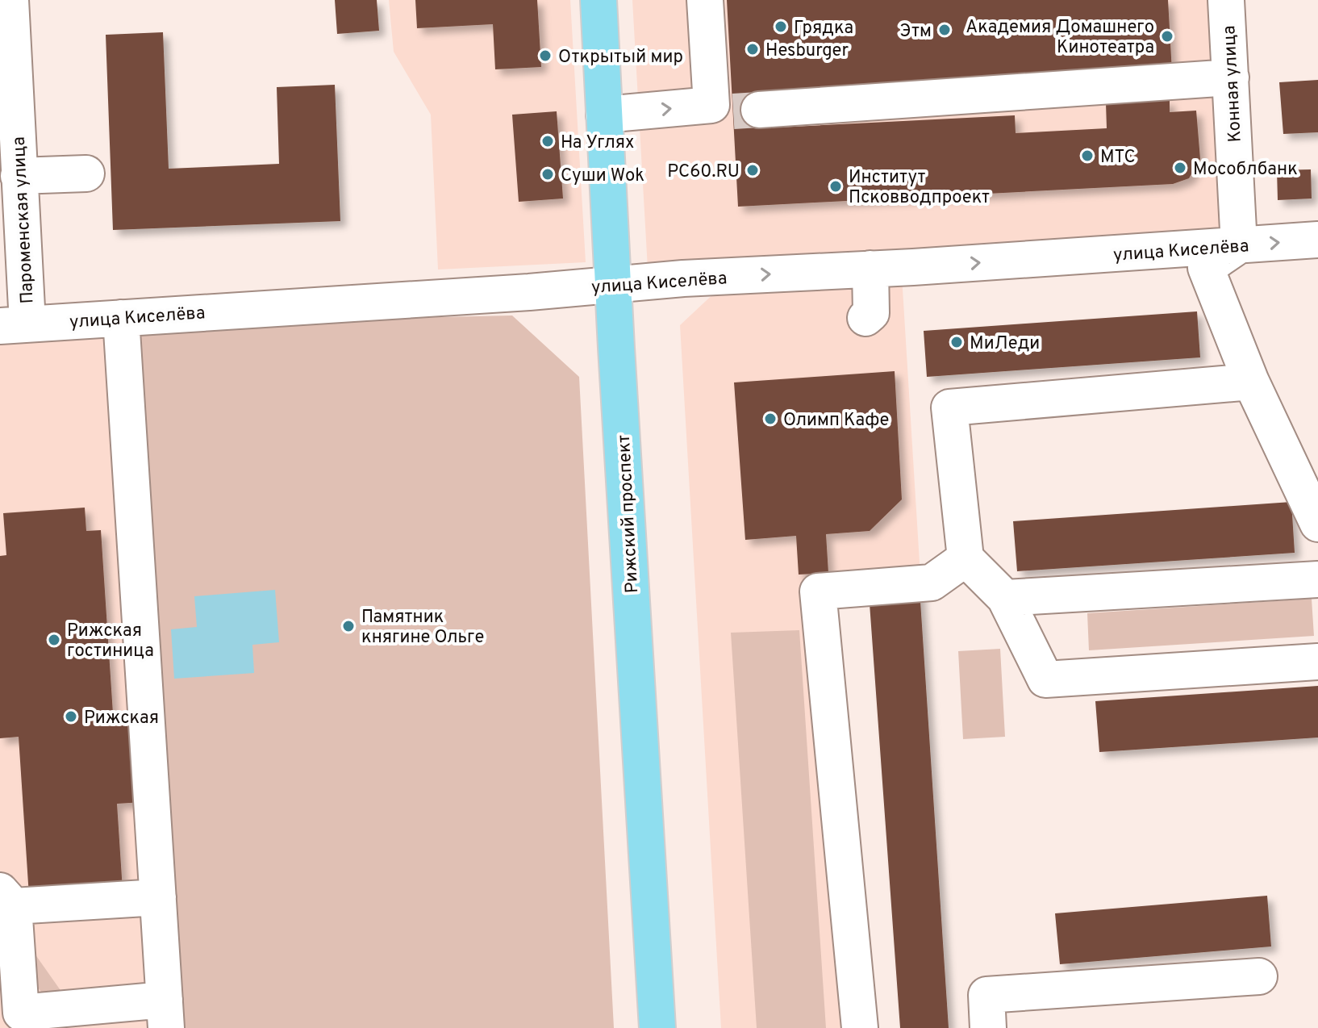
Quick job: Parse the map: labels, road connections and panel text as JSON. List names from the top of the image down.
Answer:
{
  "streets": {
    "main road": ["Рижский проспект"],
    "street": ["Конная улица", "Пароменская улица", "улица Киселёва"]
  },
  "crossings": [
    ["Конная улица", "улица Киселёва"],
    ["Пароменская улица", "улица Киселёва"],
    ["улица Киселёва", "Рижский проспект"]
  ],
  "places": [
    "Грядка",
    "Этм",
    "Академия Домашнего Кинотеатра",
    "Hesburger",
    "Открытый мир",
    "На Углях",
    "МТС",
    "Мособлбанк",
    "PC60.RU",
    "Суши Wok",
    "Институт Псковводпроект",
    "МиЛеди",
    "Олимп Кафе",
    "Памятник княгине Ольге",
    "Рижская гостиница",
    "Рижская"
  ]
}
